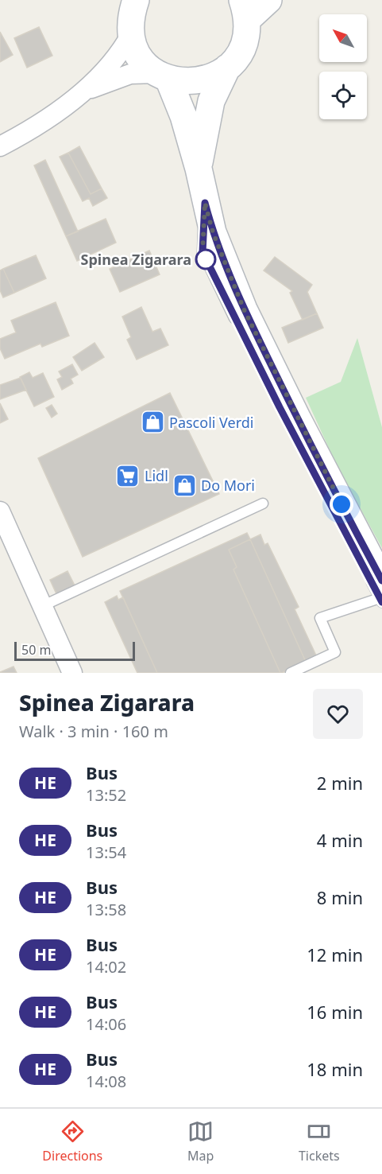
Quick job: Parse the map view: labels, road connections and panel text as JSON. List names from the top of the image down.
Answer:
{
  "places": {
    "other": ["Spinea Zigarara"],
    "shop": ["Pascoli Verdi", "Do Mori"],
    "supermarket": ["Lidl"]
  },
  "lines": ["bus line HE"],
  "scale_bar": "50 m",
  "north": "top left",
  "page": {
    "scale": "50 m",
    "heading": ["Spinea Zigarara", "Walk · 3 min · 160 m"],
    "list": [
      {
        "mark": "HE",
        "name": "Bus",
        "note": "13:52",
        "value": "2 min"
      },
      {
        "mark": "HE",
        "name": "Bus",
        "note": "13:54",
        "value": "4 min"
      },
      {
        "mark": "HE",
        "name": "Bus",
        "note": "13:58",
        "value": "8 min"
      },
      {
        "mark": "HE",
        "name": "Bus",
        "note": "14:02",
        "value": "12 min"
      },
      {
        "mark": "HE",
        "name": "Bus",
        "note": "14:06",
        "value": "16 min"
      },
      {
        "mark": "HE",
        "name": "Bus",
        "note": "14:08",
        "value": "18 min"
      }
    ],
    "tabs": ["Directions", "Map", "Tickets"]
  }
}
